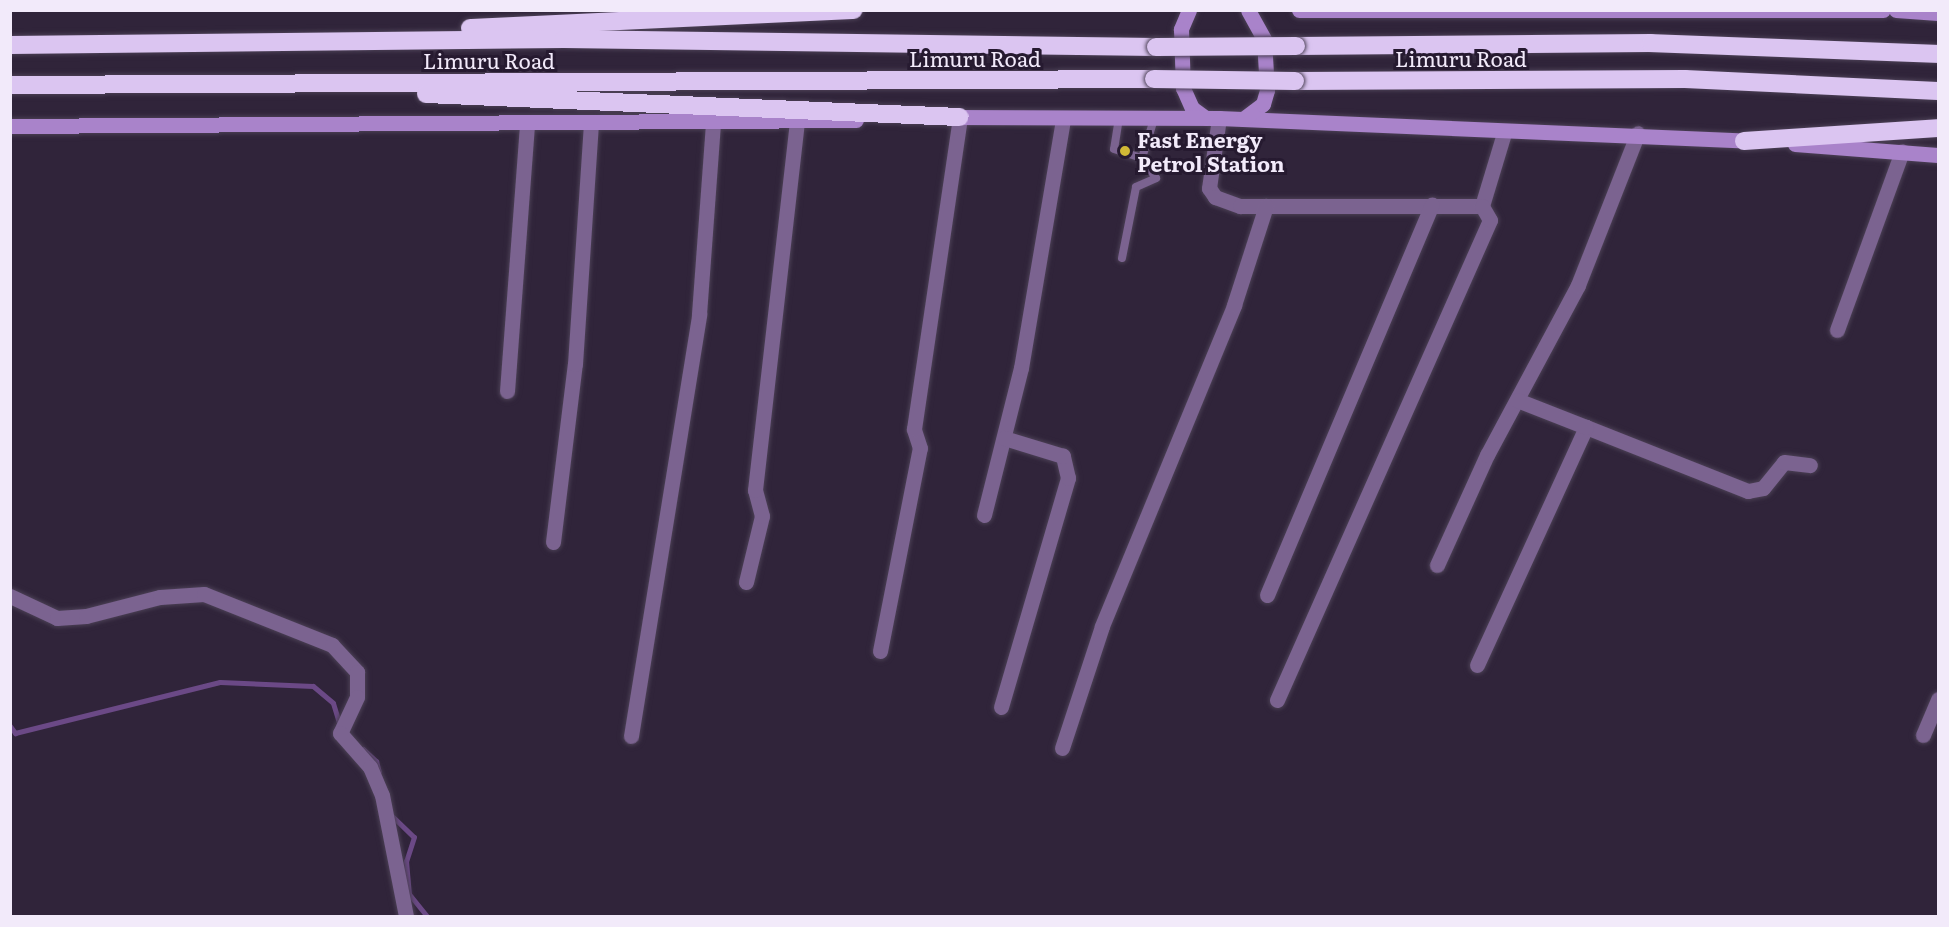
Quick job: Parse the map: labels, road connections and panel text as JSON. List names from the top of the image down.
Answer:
{
  "streets": {
    "highway": ["Limuru Road"]
  },
  "places": ["Fast Energy Petrol Station"]
}
